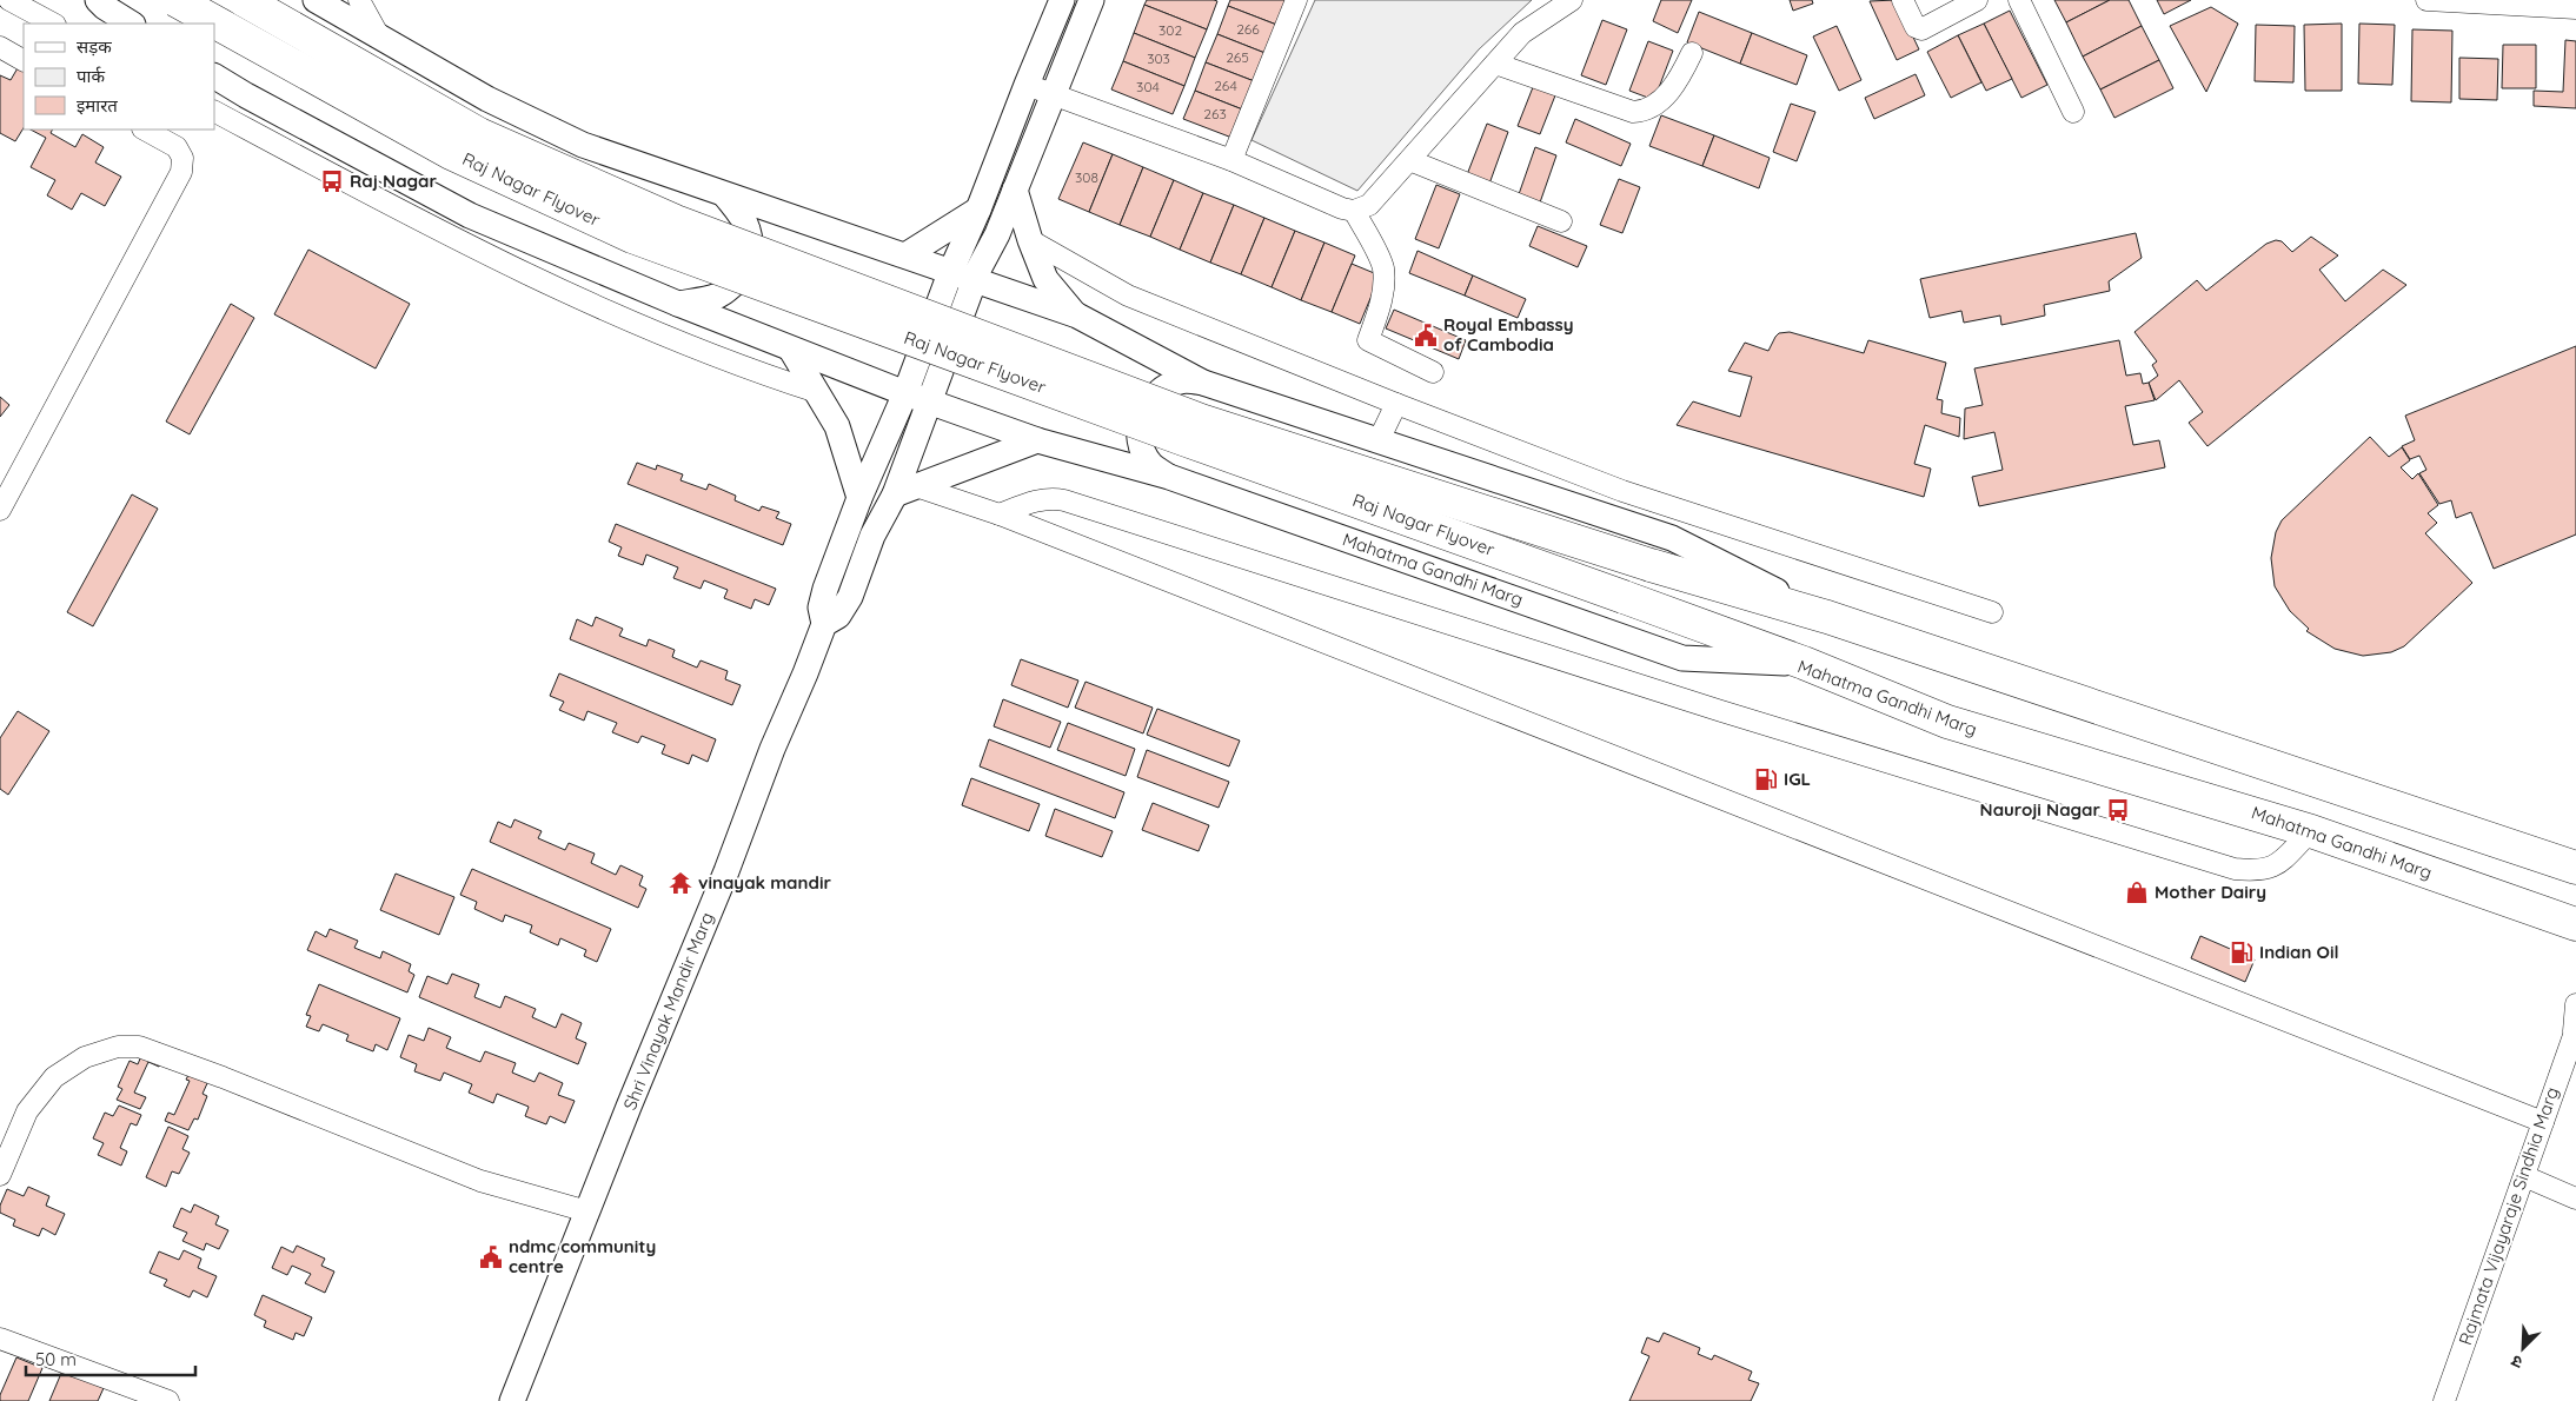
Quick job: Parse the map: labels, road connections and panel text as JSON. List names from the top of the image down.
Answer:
{
  "streets": {
    "main road": ["Raj Nagar Flyover", "Mahatma Gandhi Marg"],
    "street": ["Shri Vinayak Mandir Marg", "Rajmata Vijayaraje Sindhia Marg"]
  },
  "crossings": [
    ["Raj Nagar Flyover", "Mahatma Gandhi Marg"],
    ["Mahatma Gandhi Marg", "Shri Vinayak Mandir Marg"]
  ],
  "places": {
    "bus stop": ["Raj Nagar", "Nauroji Nagar"],
    "public building": ["Royal Embassy of Cambodia", "ndmc community centre"],
    "fuel station": ["IGL", "Indian Oil"],
    "temple": ["vinayak mandir"],
    "shop": ["Mother Dairy"]
  },
  "house_numbers": [
    "266",
    "302",
    "265",
    "303",
    "264",
    "304",
    "263",
    "308"
  ],
  "legend": ["सड़क", "पार्क", "इमारत"],
  "scale_bar": "50 m",
  "north": "bottom left"
}
